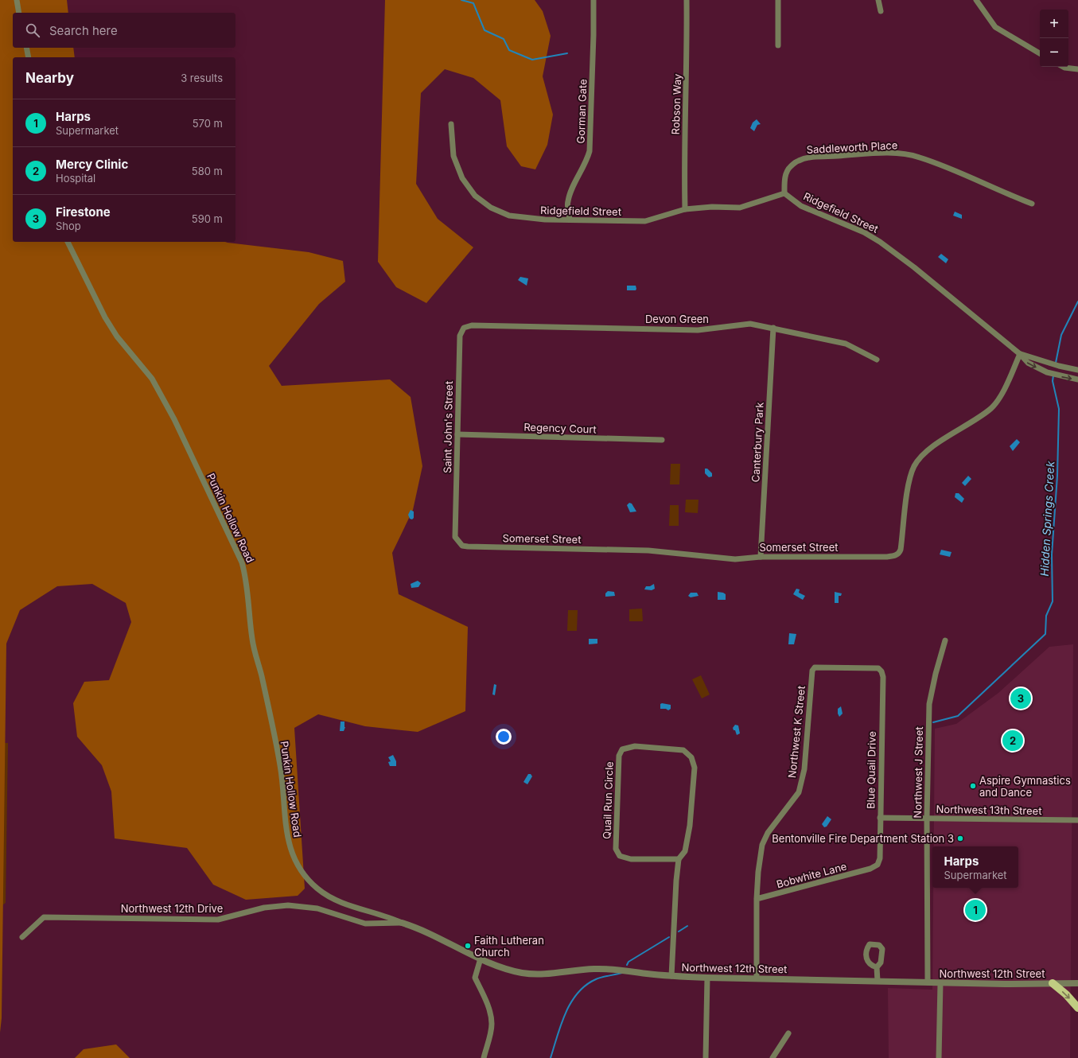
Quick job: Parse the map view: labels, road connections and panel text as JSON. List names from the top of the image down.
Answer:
{
  "streets": {
    "street": [
      "Robson Way",
      "Gorman Gate",
      "Saddleworth Place",
      "Ridgefield Street",
      "Devon Green",
      "Saint John's Street",
      "Regency Court",
      "Canterbury Park",
      "Punkin Hollow Road",
      "Somerset Street",
      "Northwest K Street",
      "Blue Quail Drive",
      "Northwest J Street",
      "Quail Run Circle",
      "Northwest 13th Street",
      "Bobwhite Lane",
      "Northwest 12th Drive",
      "Northwest 12th Street"
    ]
  },
  "crossings": [
    ["Robson Way", "Ridgefield Street"],
    ["Gorman Gate", "Ridgefield Street"],
    ["Saddleworth Place", "Ridgefield Street"],
    ["Ridgefield Street", "Somerset Street"],
    ["Devon Green", "Saint John's Street"],
    ["Devon Green", "Canterbury Park"],
    ["Saint John's Street", "Regency Court"],
    ["Saint John's Street", "Somerset Street"],
    ["Canterbury Park", "Somerset Street"],
    ["Punkin Hollow Road", "Northwest 12th Drive"],
    ["Punkin Hollow Road", "Northwest 12th Street"],
    ["Northwest K Street", "Blue Quail Drive"],
    ["Northwest K Street", "Bobwhite Lane"],
    ["Northwest K Street", "Northwest 12th Street"],
    ["Blue Quail Drive", "Northwest 13th Street"],
    ["Blue Quail Drive", "Bobwhite Lane"],
    ["Northwest J Street", "Northwest 13th Street"],
    ["Northwest J Street", "Northwest 12th Street"],
    ["Quail Run Circle", "Northwest 12th Street"],
    ["Northwest 12th Drive", "Northwest 12th Street"]
  ],
  "water": ["Hidden Springs Creek"],
  "places": ["Aspire Gymnastics and Dance", "Bentonville Fire Department Station 3", "Faith Lutheran Church"],
  "page": {
    "map_buttons": ["+", "−"],
    "search": "Search here",
    "heading": ["Nearby", "3 results"],
    "list": [
      {
        "mark": "1",
        "name": "Harps",
        "note": "Supermarket",
        "value": "570 m"
      },
      {
        "mark": "2",
        "name": "Mercy Clinic",
        "note": "Hospital",
        "value": "580 m"
      },
      {
        "mark": "3",
        "name": "Firestone",
        "note": "Shop",
        "value": "590 m"
      }
    ],
    "pins": ["3", "2", "1"],
    "popup": ["Harps", "Supermarket"]
  }
}
